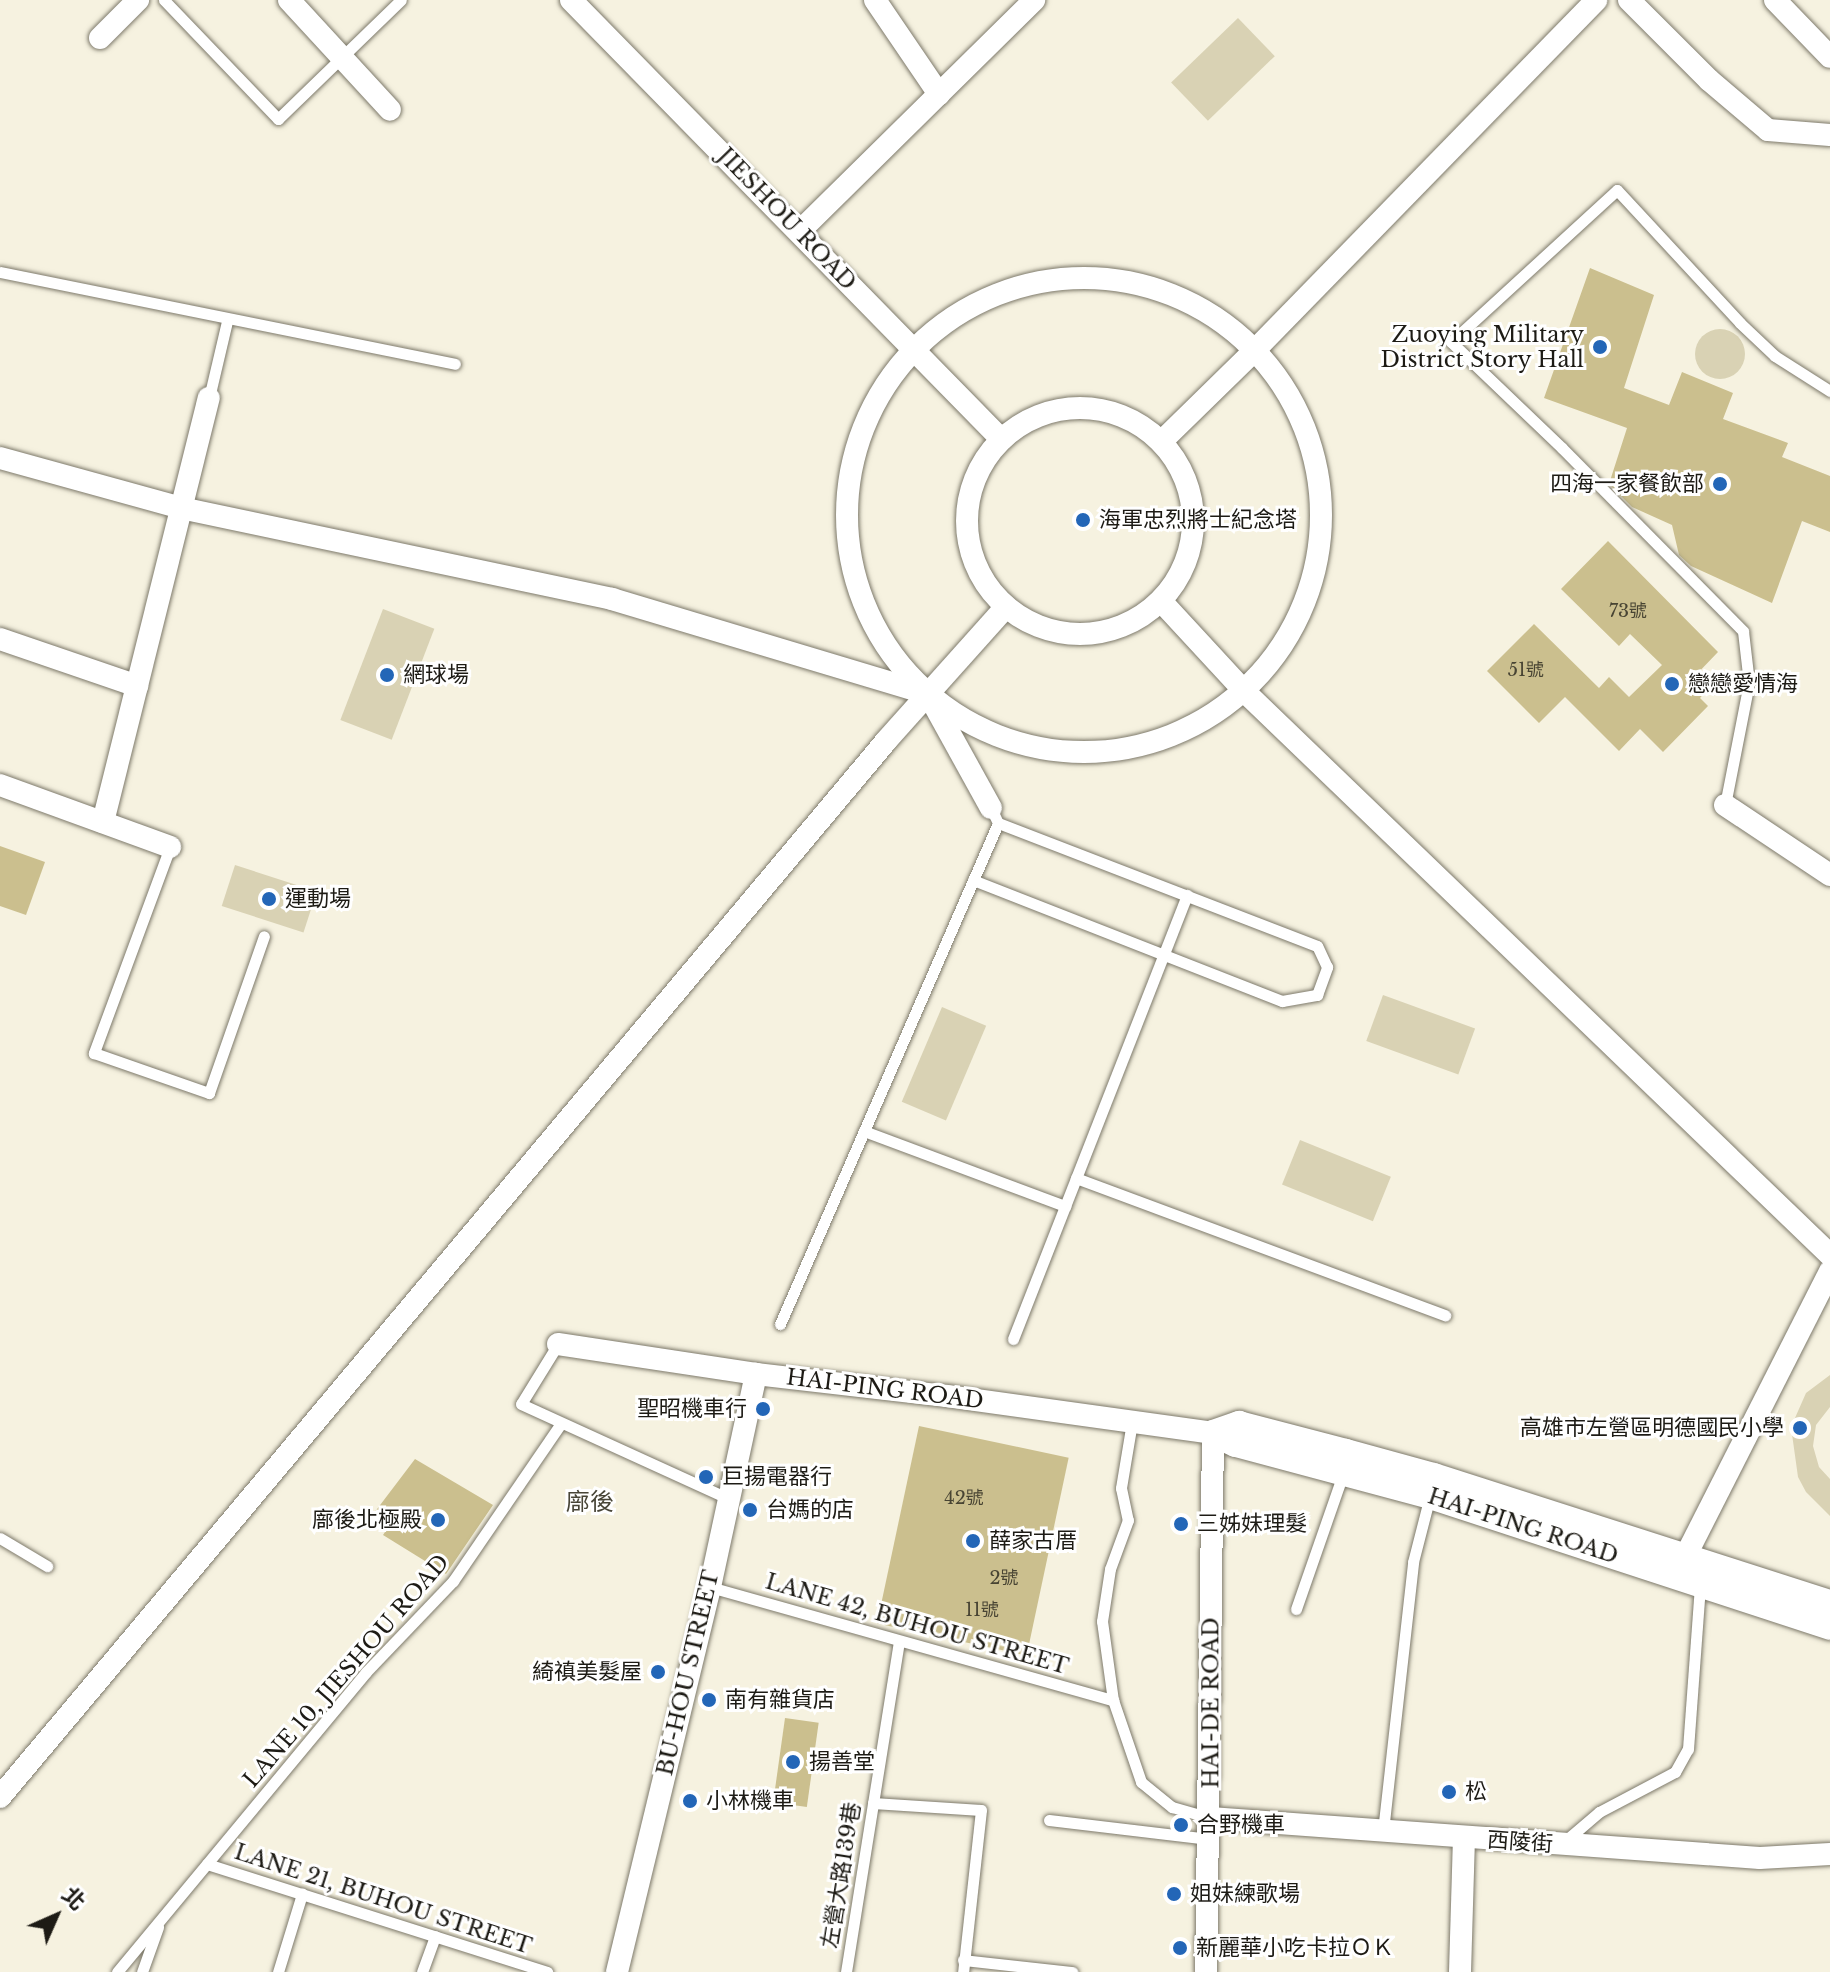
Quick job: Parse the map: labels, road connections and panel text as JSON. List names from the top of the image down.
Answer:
{
  "streets": {
    "street": [
      "JIESHOU ROAD",
      "HAI-PING ROAD",
      "BU-HOU STREET",
      "HAI-DE ROAD",
      "西陵街"
    ],
    "lane": [
      "LANE 42, BUHOU STREET",
      "LANE 10, JIESHOU ROAD",
      "左營大路139巷",
      "LANE 21, BUHOU STREET"
    ]
  },
  "crossings": [
    ["HAI-PING ROAD", "BU-HOU STREET"],
    ["HAI-PING ROAD", "HAI-DE ROAD"],
    ["LANE 42, BUHOU STREET", "BU-HOU STREET"],
    ["LANE 42, BUHOU STREET", "左營大路139巷"],
    ["LANE 10, JIESHOU ROAD", "LANE 21, BUHOU STREET"],
    ["HAI-DE ROAD", "西陵街"]
  ],
  "districts": ["廍後"],
  "places": [
    "Zuoying Military District Story Hall",
    "四海一家餐飲部",
    "海軍忠烈將士紀念塔",
    "網球場",
    "戀戀愛情海",
    "運動場",
    "聖昭機車行",
    "高雄市左營區明德國民小學",
    "巨揚電器行",
    "台媽的店",
    "廍後北極殿",
    "三姊妹理髮",
    "薛家古厝",
    "綺禛美髮屋",
    "南有雜貨店",
    "揚善堂",
    "松",
    "小林機車",
    "合野機車",
    "姐妹練歌場",
    "新麗華小吃卡拉ＯＫ"
  ],
  "house_numbers": [
    "73號",
    "51號",
    "42號",
    "2號",
    "11號"
  ],
  "north": "top right"
}
